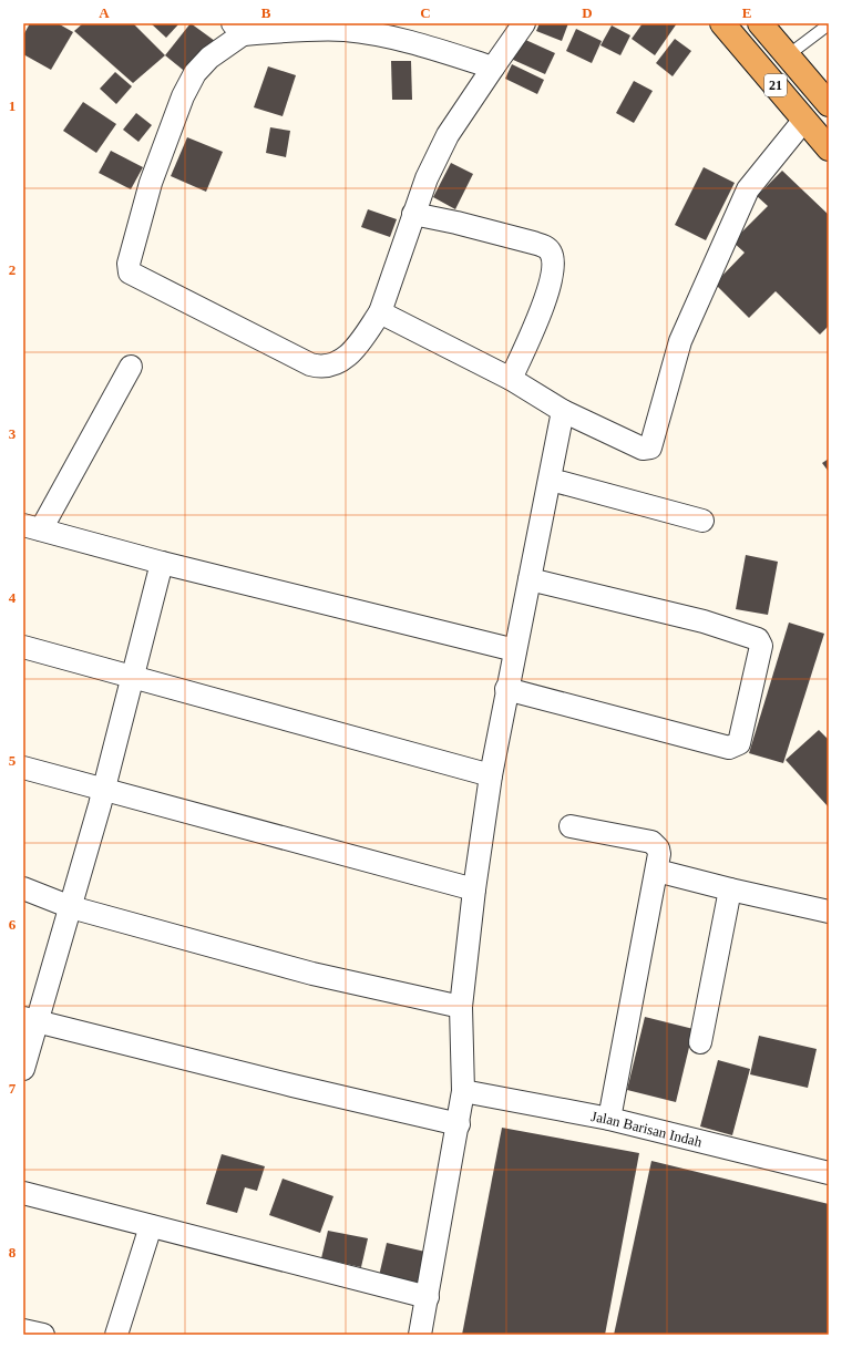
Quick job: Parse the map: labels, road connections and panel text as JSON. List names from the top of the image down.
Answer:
{
  "streets": {
    "highway": ["21"],
    "street": ["Jalan Barisan Indah"]
  },
  "grid": {
    "columns": [
      "A",
      "B",
      "C",
      "D",
      "E"
    ],
    "rows": [
      "1",
      "2",
      "3",
      "4",
      "5",
      "6",
      "7",
      "8"
    ]
  }
}
